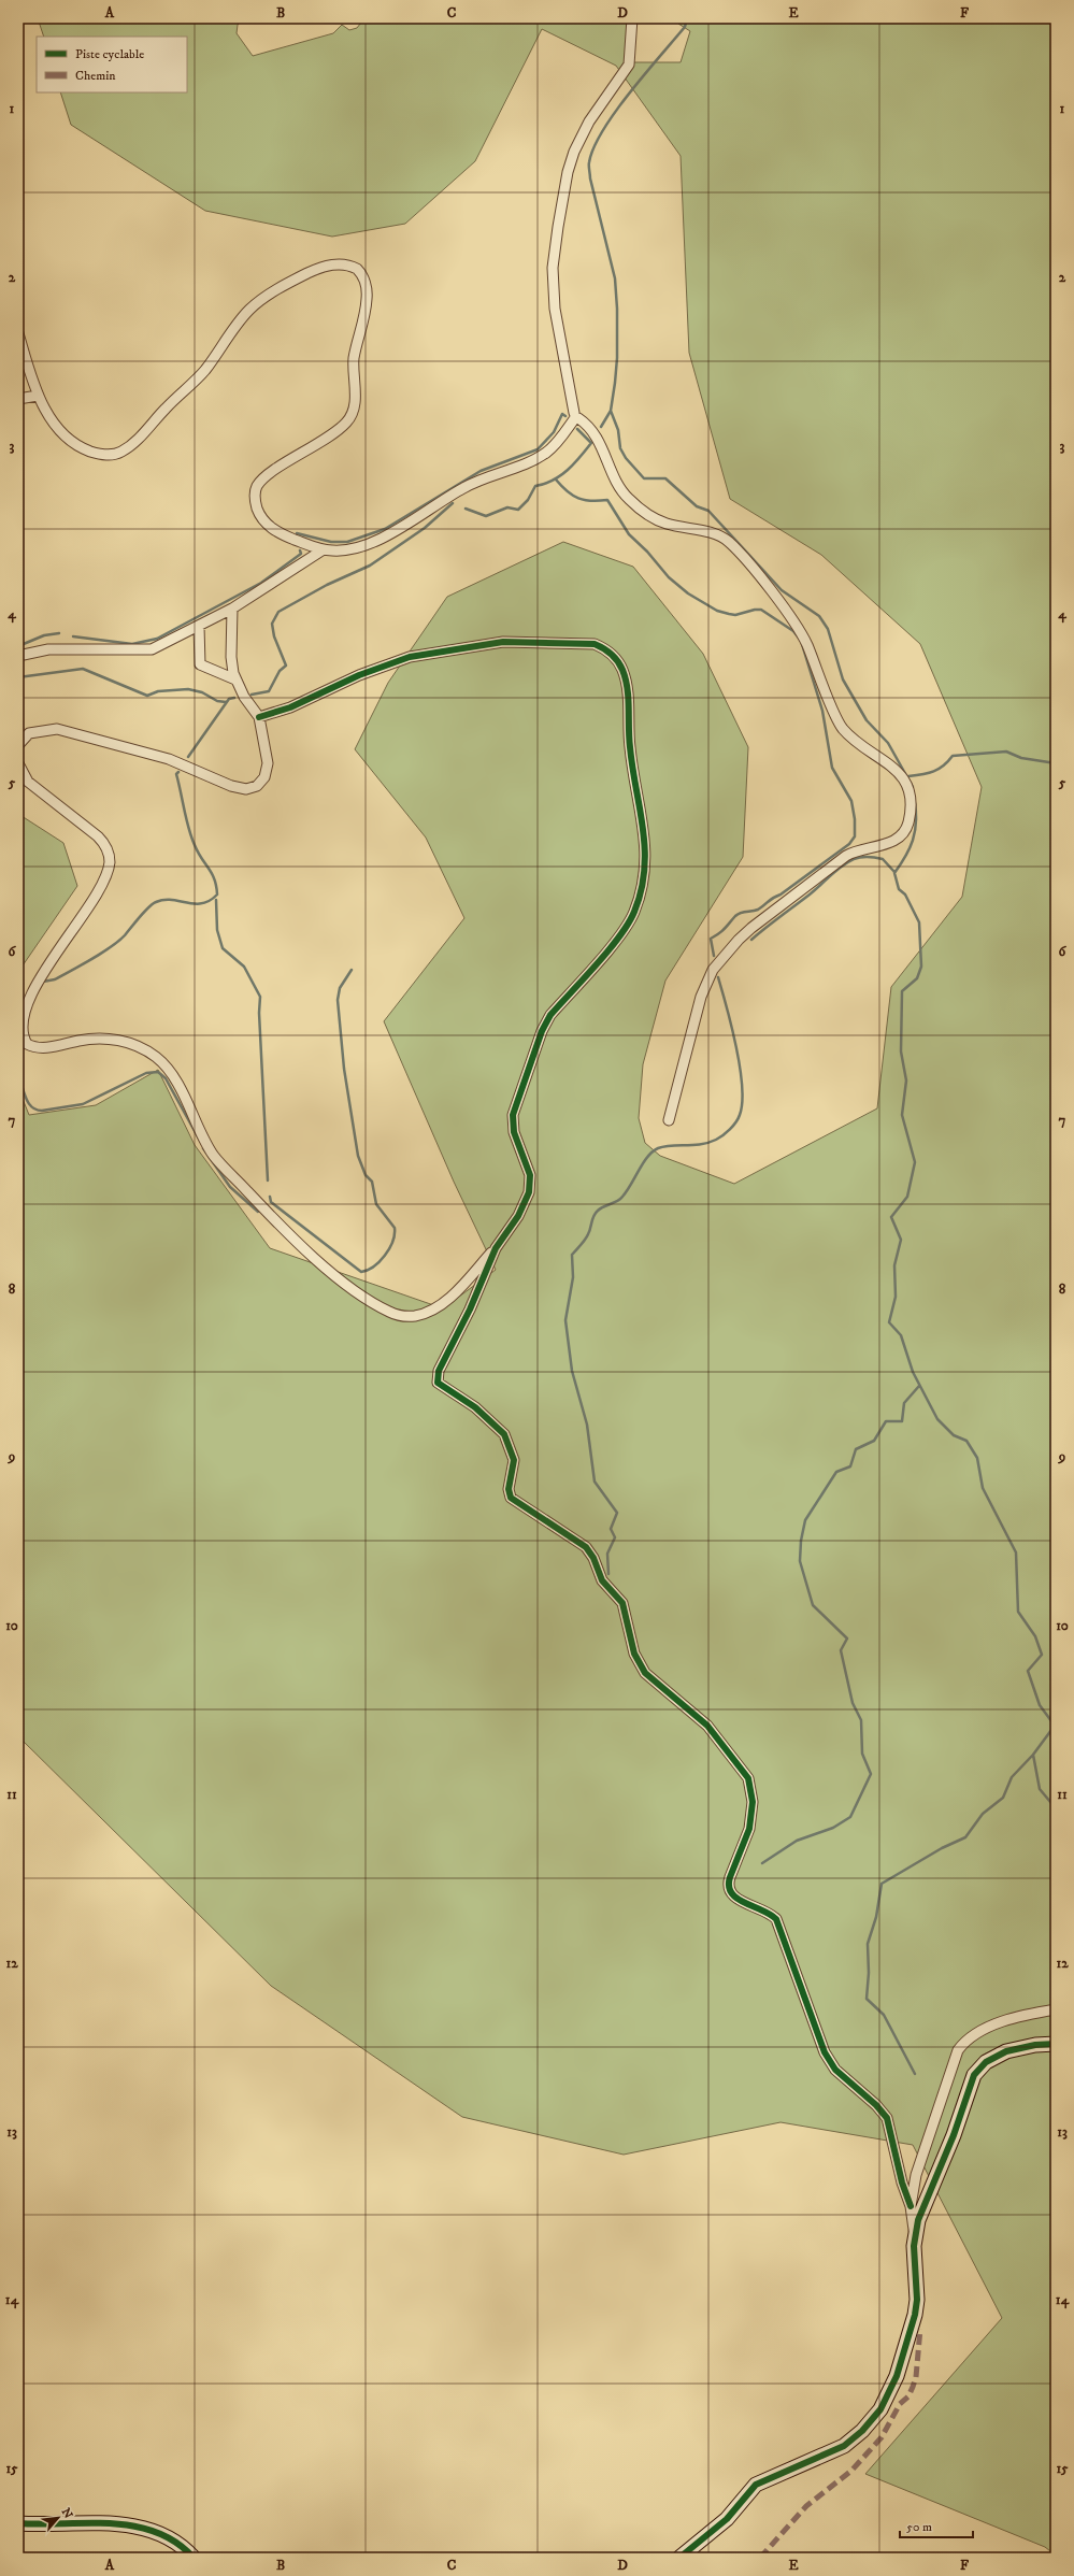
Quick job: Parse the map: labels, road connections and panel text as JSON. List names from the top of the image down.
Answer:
{
  "legend": ["Piste cyclable", "Chemin"],
  "scale_bar": "50 m",
  "north": "top right",
  "grid": {
    "columns": [
      "A",
      "B",
      "C",
      "D",
      "E",
      "F"
    ],
    "rows": [
      "1",
      "2",
      "3",
      "4",
      "5",
      "6",
      "7",
      "8",
      "9",
      "10",
      "11",
      "12",
      "13",
      "14",
      "15"
    ]
  }
}
